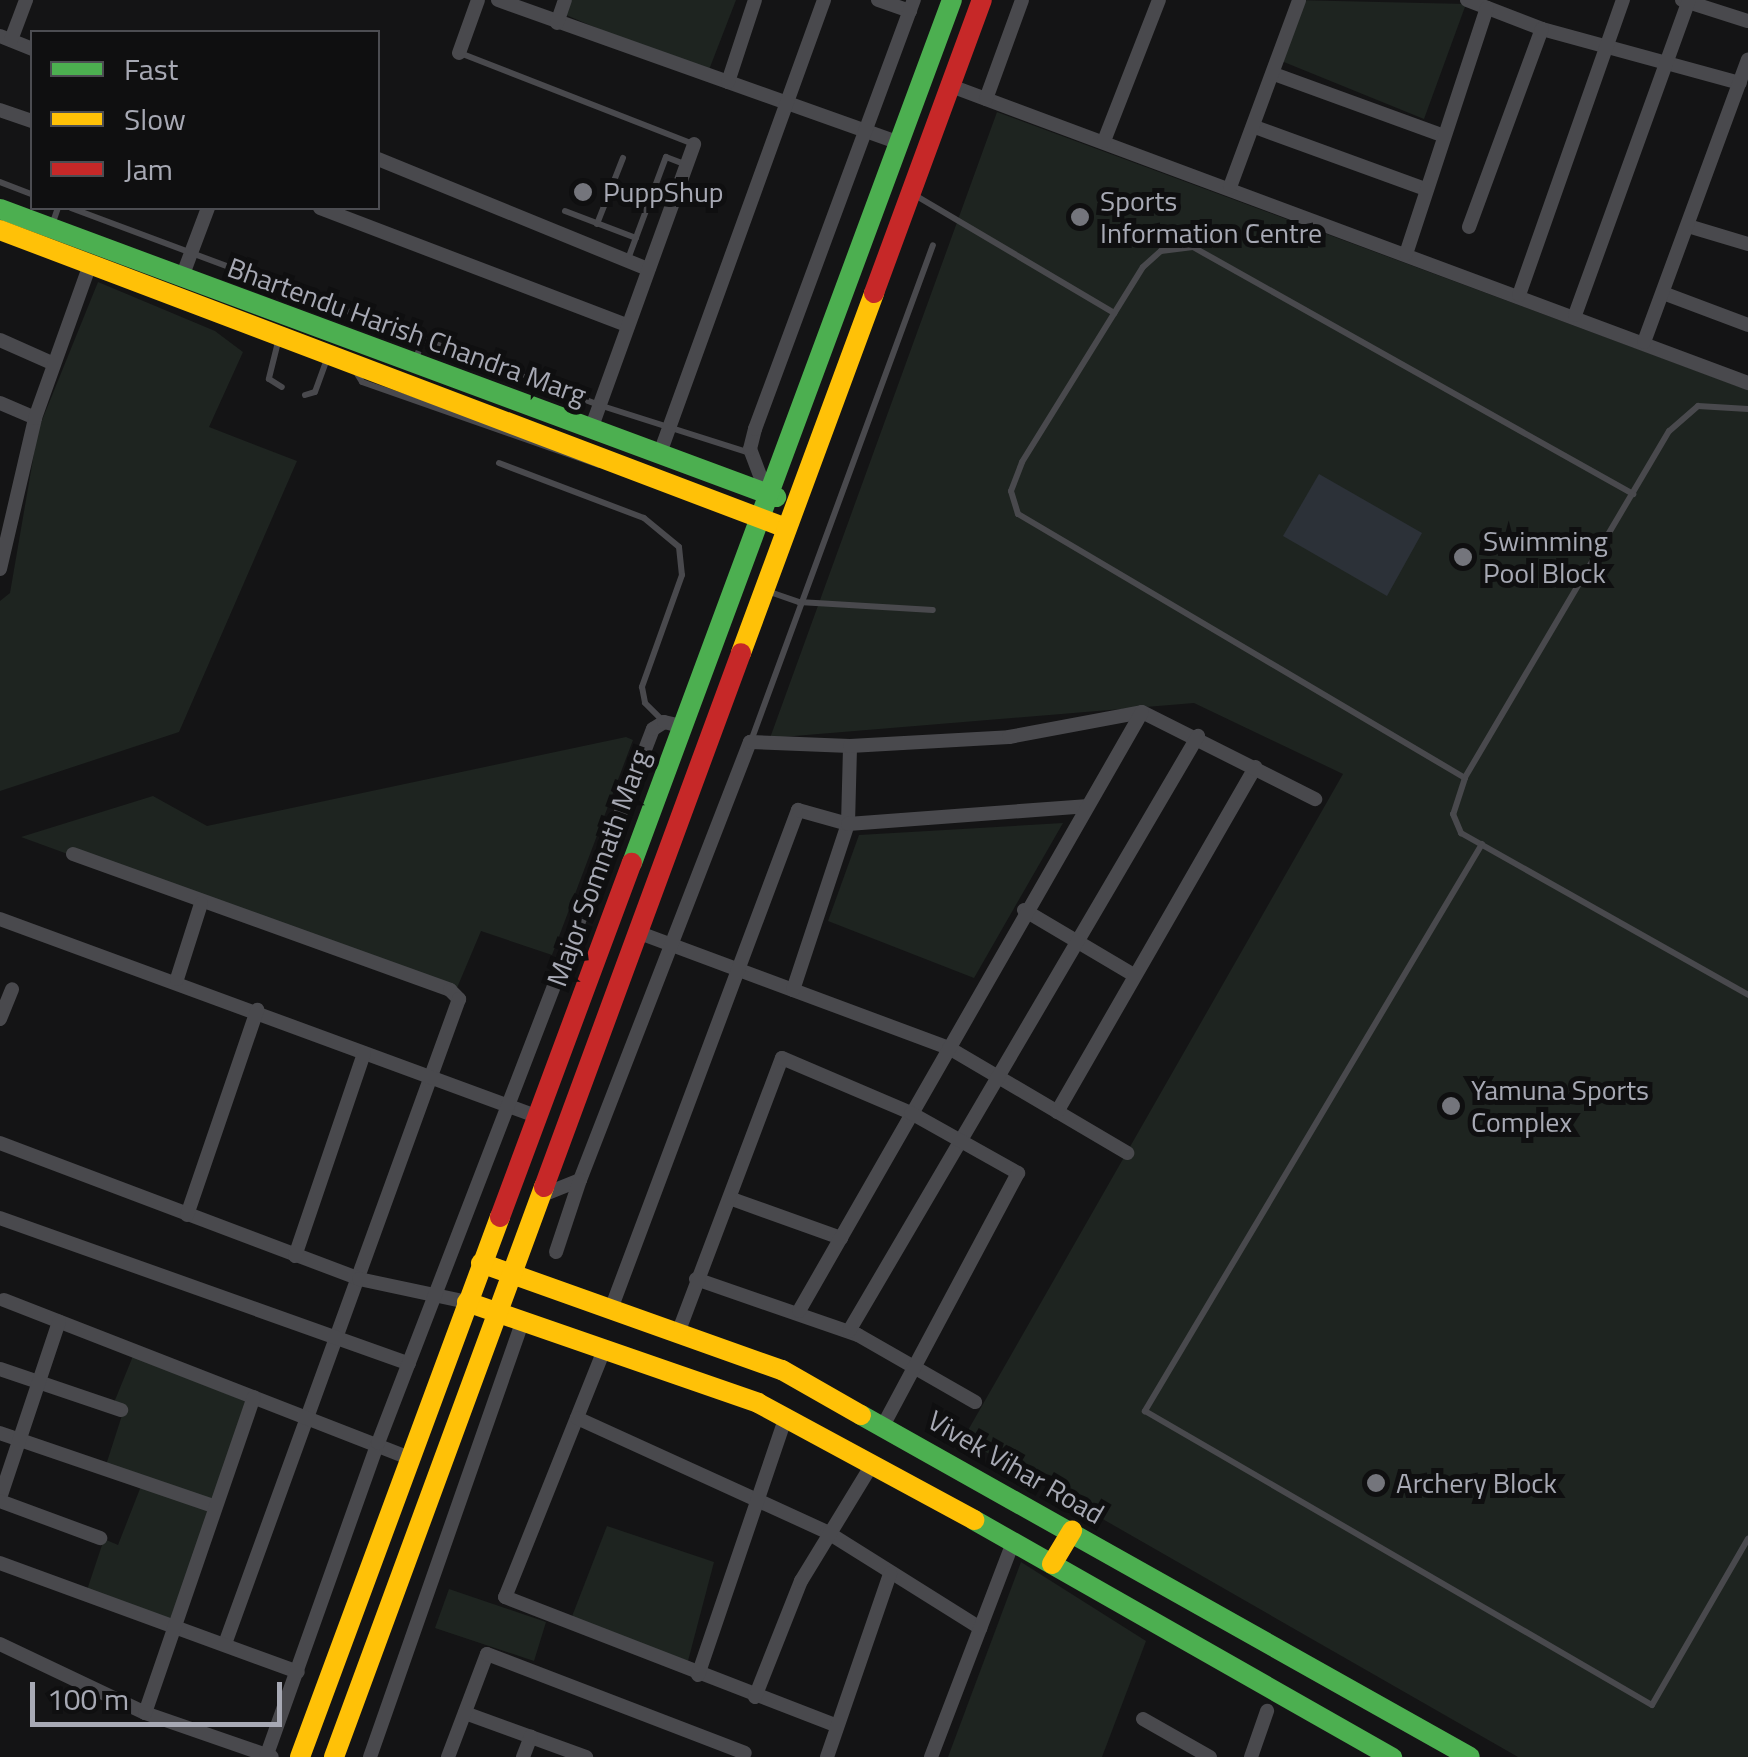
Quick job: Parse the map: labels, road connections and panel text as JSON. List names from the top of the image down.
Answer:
{
  "streets": {
    "main road": ["Bhartendu Harish Chandra Marg", "Major Somnath Marg", "Vivek Vihar Road"]
  },
  "crossings": [
    ["Bhartendu Harish Chandra Marg", "Major Somnath Marg"],
    ["Major Somnath Marg", "Vivek Vihar Road"]
  ],
  "places": [
    "PuppShup",
    "Sports Information Centre",
    "Swimming Pool Block",
    "Yamuna Sports Complex",
    "Archery Block"
  ],
  "legend": ["Fast", "Slow", "Jam"],
  "scale_bar": "100 m"
}
